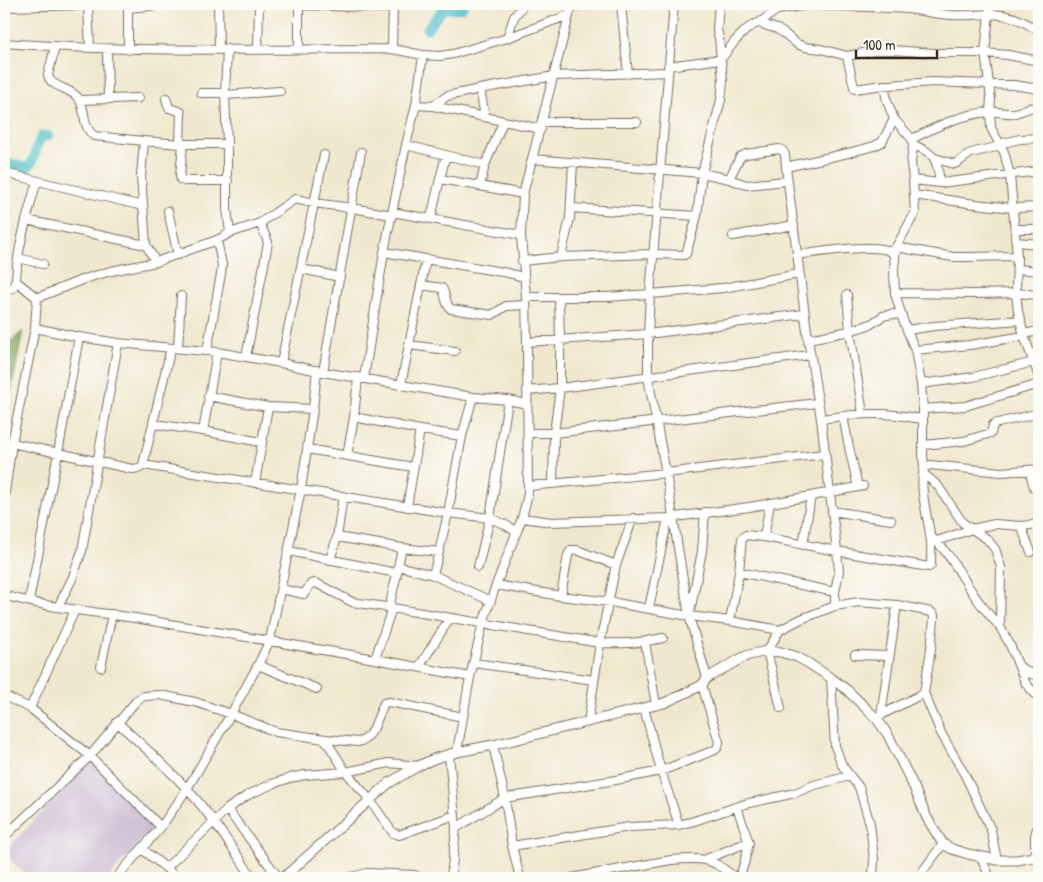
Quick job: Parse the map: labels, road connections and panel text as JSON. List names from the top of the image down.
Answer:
{
  "scale_bar": "100 m"
}
